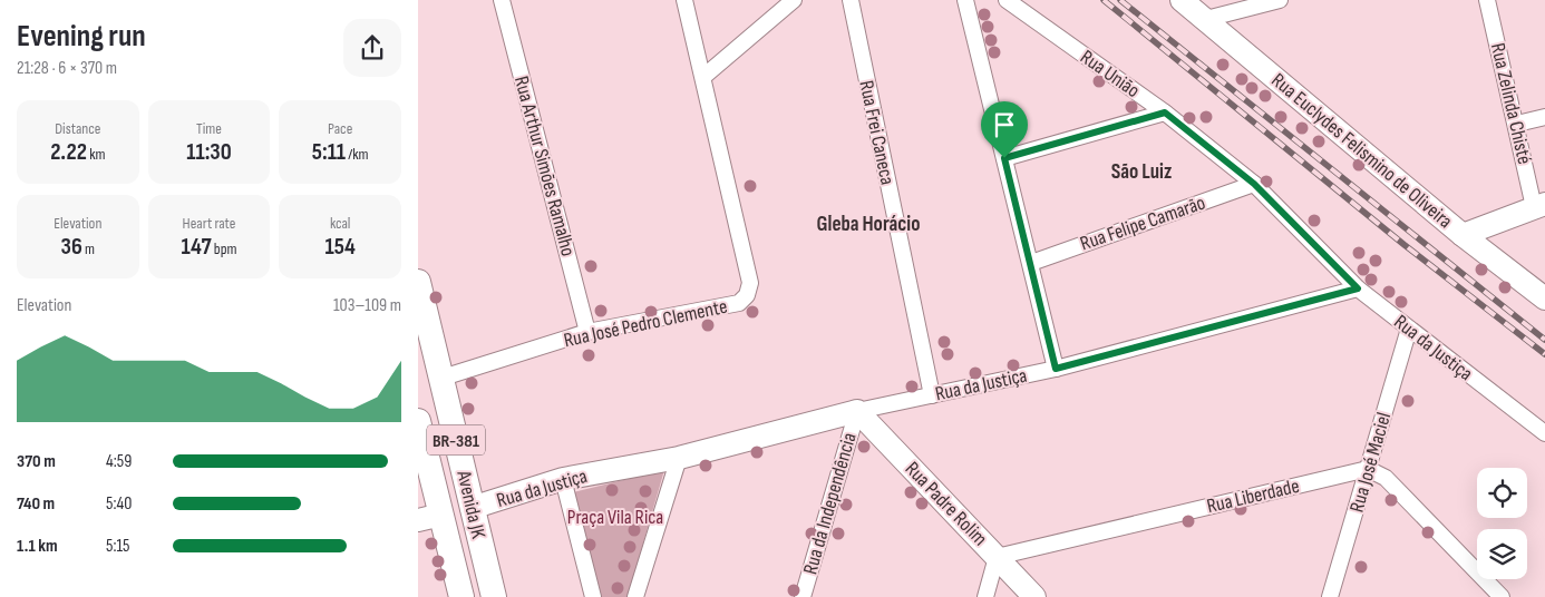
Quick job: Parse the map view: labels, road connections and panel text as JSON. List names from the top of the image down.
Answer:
{
  "streets": {
    "main road": ["BR-381", "Avenida JK"],
    "street": [
      "Rua União",
      "Rua Zelinda Chisté",
      "Rua Frei Caneca",
      "Rua Euclydes Felismino de Oliveira",
      "Rua Arthur Simões Ramalho",
      "Rua Felipe Camarão",
      "Rua José Pedro Clemente",
      "Rua da Justiça",
      "Rua José Maciel",
      "Rua Liberdade",
      "Rua da Independência",
      "Rua Padre Rolim"
    ]
  },
  "crossings": [
    ["Rua União", "Rua Felipe Camarão"],
    ["Rua União", "Rua da Justiça"],
    ["Rua Frei Caneca", "Rua da Justiça"],
    ["Rua Arthur Simões Ramalho", "Rua José Pedro Clemente"],
    ["Rua José Pedro Clemente", "Avenida JK"],
    ["Rua da Justiça", "Rua José Maciel"],
    ["Rua da Justiça", "Rua da Independência"],
    ["Rua da Justiça", "Rua Padre Rolim"],
    ["Rua da Justiça", "Avenida JK"],
    ["Rua José Maciel", "Rua Liberdade"],
    ["Rua Liberdade", "Rua Padre Rolim"],
    ["Rua da Independência", "Rua Padre Rolim"]
  ],
  "districts": ["São Luiz", "Gleba Horácio"],
  "parks": ["Praça Vila Rica"],
  "page": {
    "heading": ["Evening run", "21:28 · 6 × 370 m"],
    "stats": [
      ["Distance", "2.22 km"],
      ["Time", "11:30"],
      ["Pace", "5:11 /km"],
      ["Elevation", "36 m"],
      ["Heart rate", "147 bpm"],
      ["kcal", "154"]
    ],
    "chart": ["Elevation", "103–109 m"],
    "list": [
      {
        "name": "370 m",
        "note": "4:59"
      },
      {
        "name": "740 m",
        "note": "5:40"
      },
      {
        "name": "1.1 km",
        "note": "5:15"
      }
    ]
  }
}
